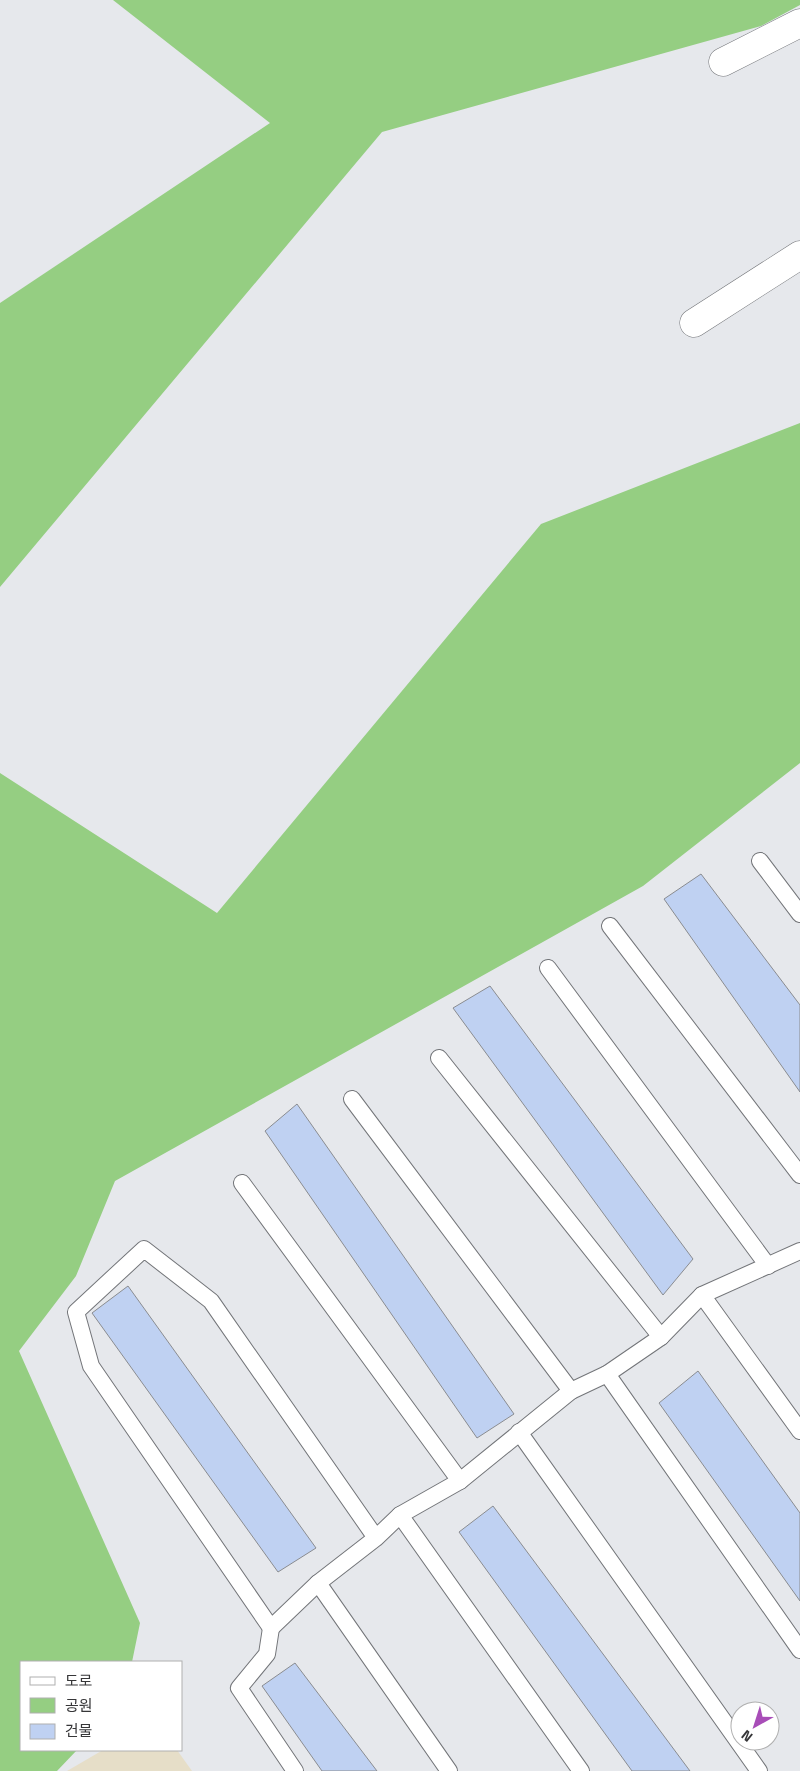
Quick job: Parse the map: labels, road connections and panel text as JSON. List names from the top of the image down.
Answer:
{
  "legend": ["도로", "공원", "건물"],
  "north": "bottom left"
}
